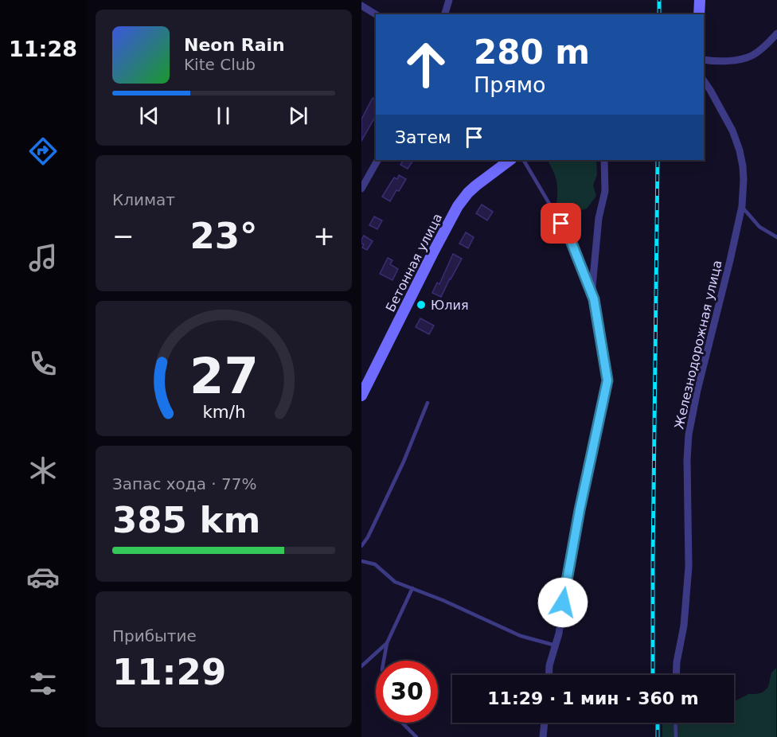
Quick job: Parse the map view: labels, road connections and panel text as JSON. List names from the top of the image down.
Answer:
{
  "streets": {
    "main road": ["Бетонная улица"],
    "street": ["Железнодорожная улица"]
  },
  "places": ["Юлия"],
  "page": {
    "tabs": "11:28",
    "turn": ["280 m", "Прямо"],
    "song": ["Neon Rain", "Kite Club"],
    "then": "Затем",
    "tile": [
      "Климат",
      ["Запас хода · 77%", "385 km"],
      ["Прибытие", "11:29"]
    ],
    "heat": ["−", "23°", "+"],
    "limit": "30",
    "trip": "11:29 · 1 мин · 360 m",
    "gauge": ["27", "km/h"]
  }
}
